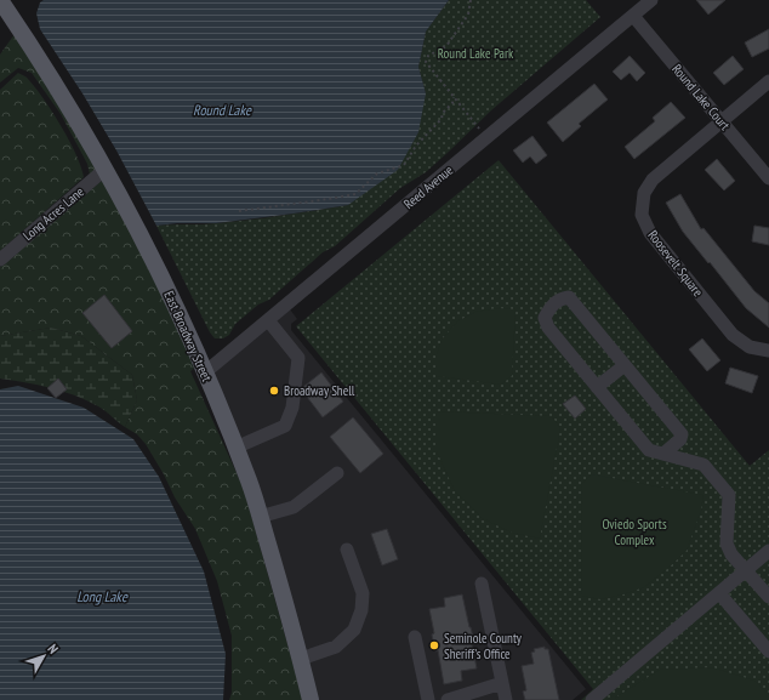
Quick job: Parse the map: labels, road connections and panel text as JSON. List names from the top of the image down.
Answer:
{
  "streets": {
    "main road": ["East Broadway Street"],
    "street": [
      "Round Lake Court",
      "Reed Avenue",
      "Long Acres Lane",
      "Roosevelt Square"
    ]
  },
  "crossings": [
    ["Round Lake Court", "Reed Avenue"],
    ["Round Lake Court", "Roosevelt Square"],
    ["Reed Avenue", "East Broadway Street"],
    ["Long Acres Lane", "East Broadway Street"]
  ],
  "water": ["Round Lake", "Long Lake"],
  "parks": ["Round Lake Park", "Oviedo Sports Complex"],
  "places": ["Broadway Shell", "Seminole County Sheriff's Office"],
  "north": "top right"
}
